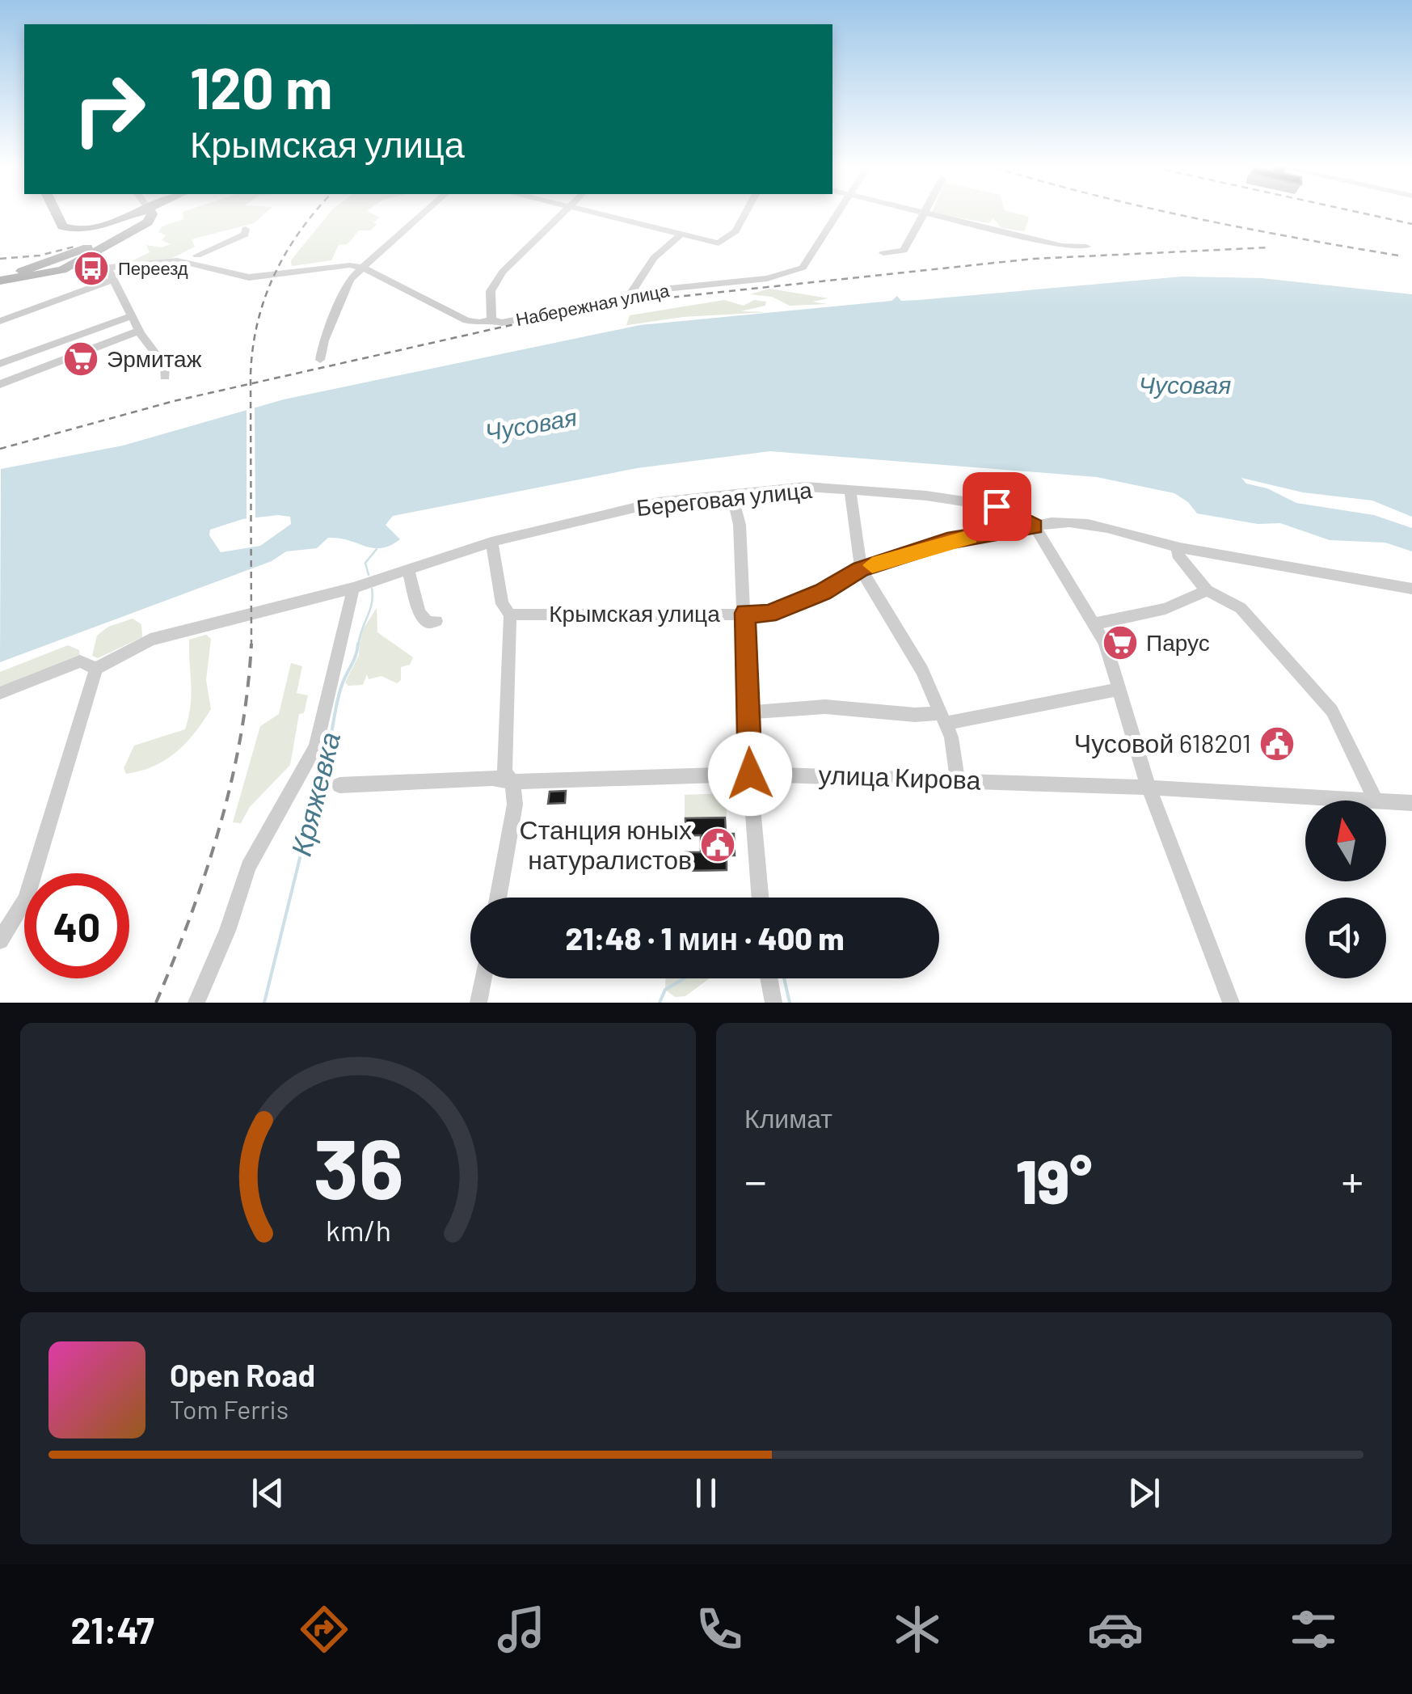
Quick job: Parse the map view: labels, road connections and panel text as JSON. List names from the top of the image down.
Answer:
{
  "streets": {
    "street": [
      "Набережная улица",
      "Береговая улица",
      "Крымская улица",
      "улица Кирова"
    ]
  },
  "crossings": [
    ["Береговая улица", "Крымская улица"]
  ],
  "water": ["Чусовая", "Кряжевка"],
  "places": {
    "bus stop": ["Переезд"],
    "supermarket": ["Эрмитаж", "Парус"],
    "public building": ["Чусовой 618201", "Станция юных натуралистов"]
  },
  "north": "top",
  "page": {
    "turn": ["120 m", "Крымская улица"],
    "limit": "40",
    "trip": "21:48 · 1 мин · 400 m",
    "tile": "Климат",
    "heat": ["−", "19°", "+"],
    "song": ["Open Road", "Tom Ferris"],
    "tabs": "21:47",
    "gauge": ["36", "km/h"]
  }
}
